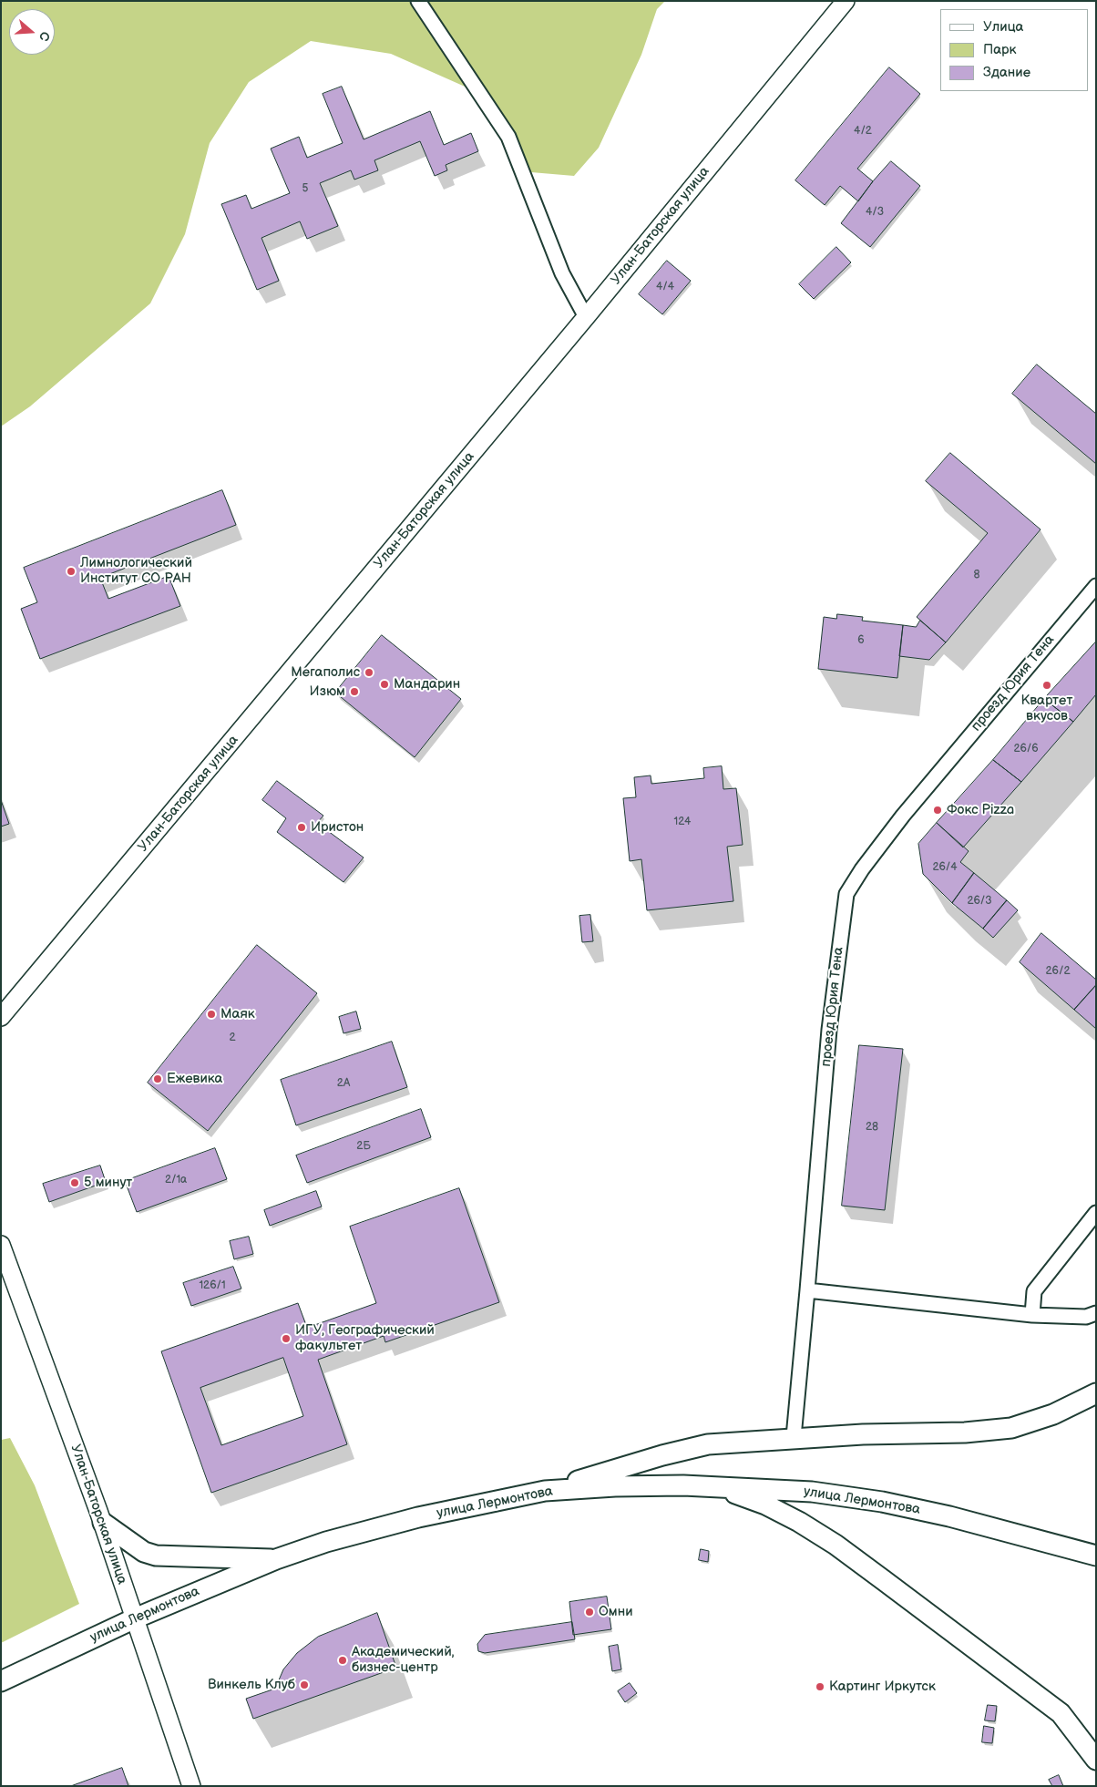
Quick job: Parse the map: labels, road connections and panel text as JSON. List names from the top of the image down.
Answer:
{
  "streets": {
    "main road": ["улица Лермонтова"],
    "street": ["Улан-Баторская улица", "проезд Юрия Тена"]
  },
  "crossings": [
    ["Улан-Баторская улица", "улица Лермонтова"]
  ],
  "places": [
    "Лимнологический Институт СО РАН",
    "Мегаполис",
    "Мандарин",
    "Квартет вкусов",
    "Изюм",
    "Фокс Pizza",
    "Иристон",
    "Маяк",
    "Ежевика",
    "5 минут",
    "ИГУ, Географический факультет",
    "Омни",
    "Академический, бизнес-центр",
    "Винкель Клуб",
    "Картинг Иркутск"
  ],
  "house_numbers": [
    "4/2",
    "5",
    "4/3",
    "4/4",
    "8",
    "6",
    "26/6",
    "124",
    "26/4",
    "26/3",
    "26/2",
    "2",
    "2А",
    "28",
    "2Б",
    "2/1а",
    "126/1"
  ],
  "legend": ["Улица", "Парк", "Здание"],
  "north": "right"
}
